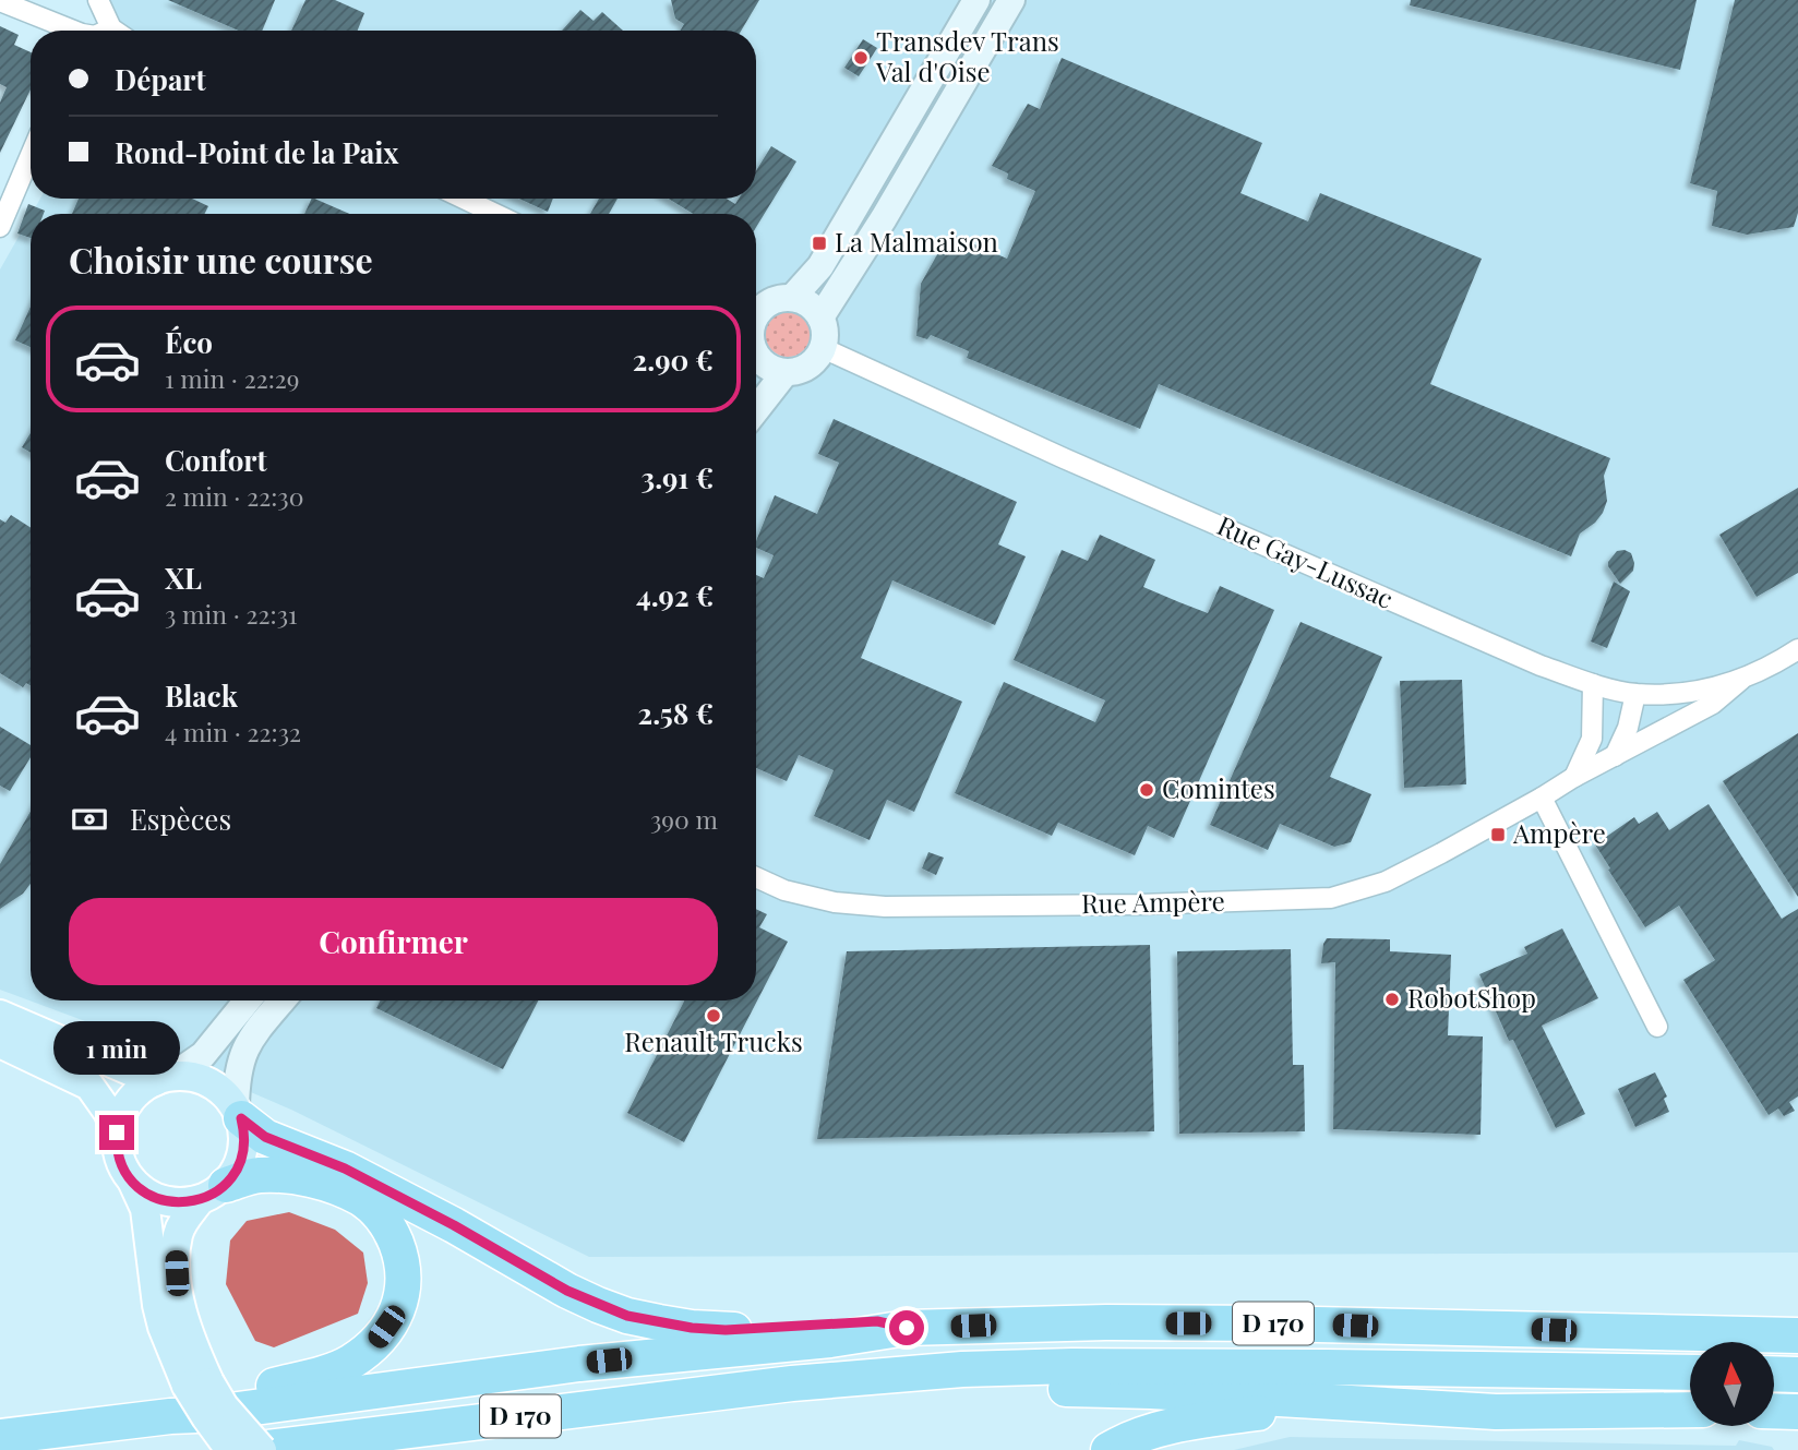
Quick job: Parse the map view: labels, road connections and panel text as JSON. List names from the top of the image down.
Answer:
{
  "streets": {
    "highway": ["D 170"],
    "street": ["Rue Gay-Lussac", "Rue Ampère"]
  },
  "crossings": [
    ["Rue Gay-Lussac", "Rue Ampère"]
  ],
  "places": {
    "other": [
      "Transdev Trans Val d'Oise",
      "Comintes",
      "RobotShop",
      "Renault Trucks"
    ],
    "transit": ["La Malmaison", "Ampère"]
  },
  "north": "top",
  "page": {
    "banner": ["Départ", "Rond-Point de la Paix"],
    "heading": "Choisir une course",
    "list": [
      {
        "name": "Éco",
        "note": "1 min · 22:29",
        "value": "2.90 €"
      },
      {
        "name": "Confort",
        "note": "2 min · 22:30",
        "value": "3.91 €"
      },
      {
        "name": "XL",
        "note": "3 min · 22:31",
        "value": "4.92 €"
      },
      {
        "name": "Black",
        "note": "4 min · 22:32",
        "value": "2.58 €"
      }
    ],
    "pay": ["Espèces", "390 m"],
    "buttons": "Confirmer",
    "bubble": "1 min"
  }
}
